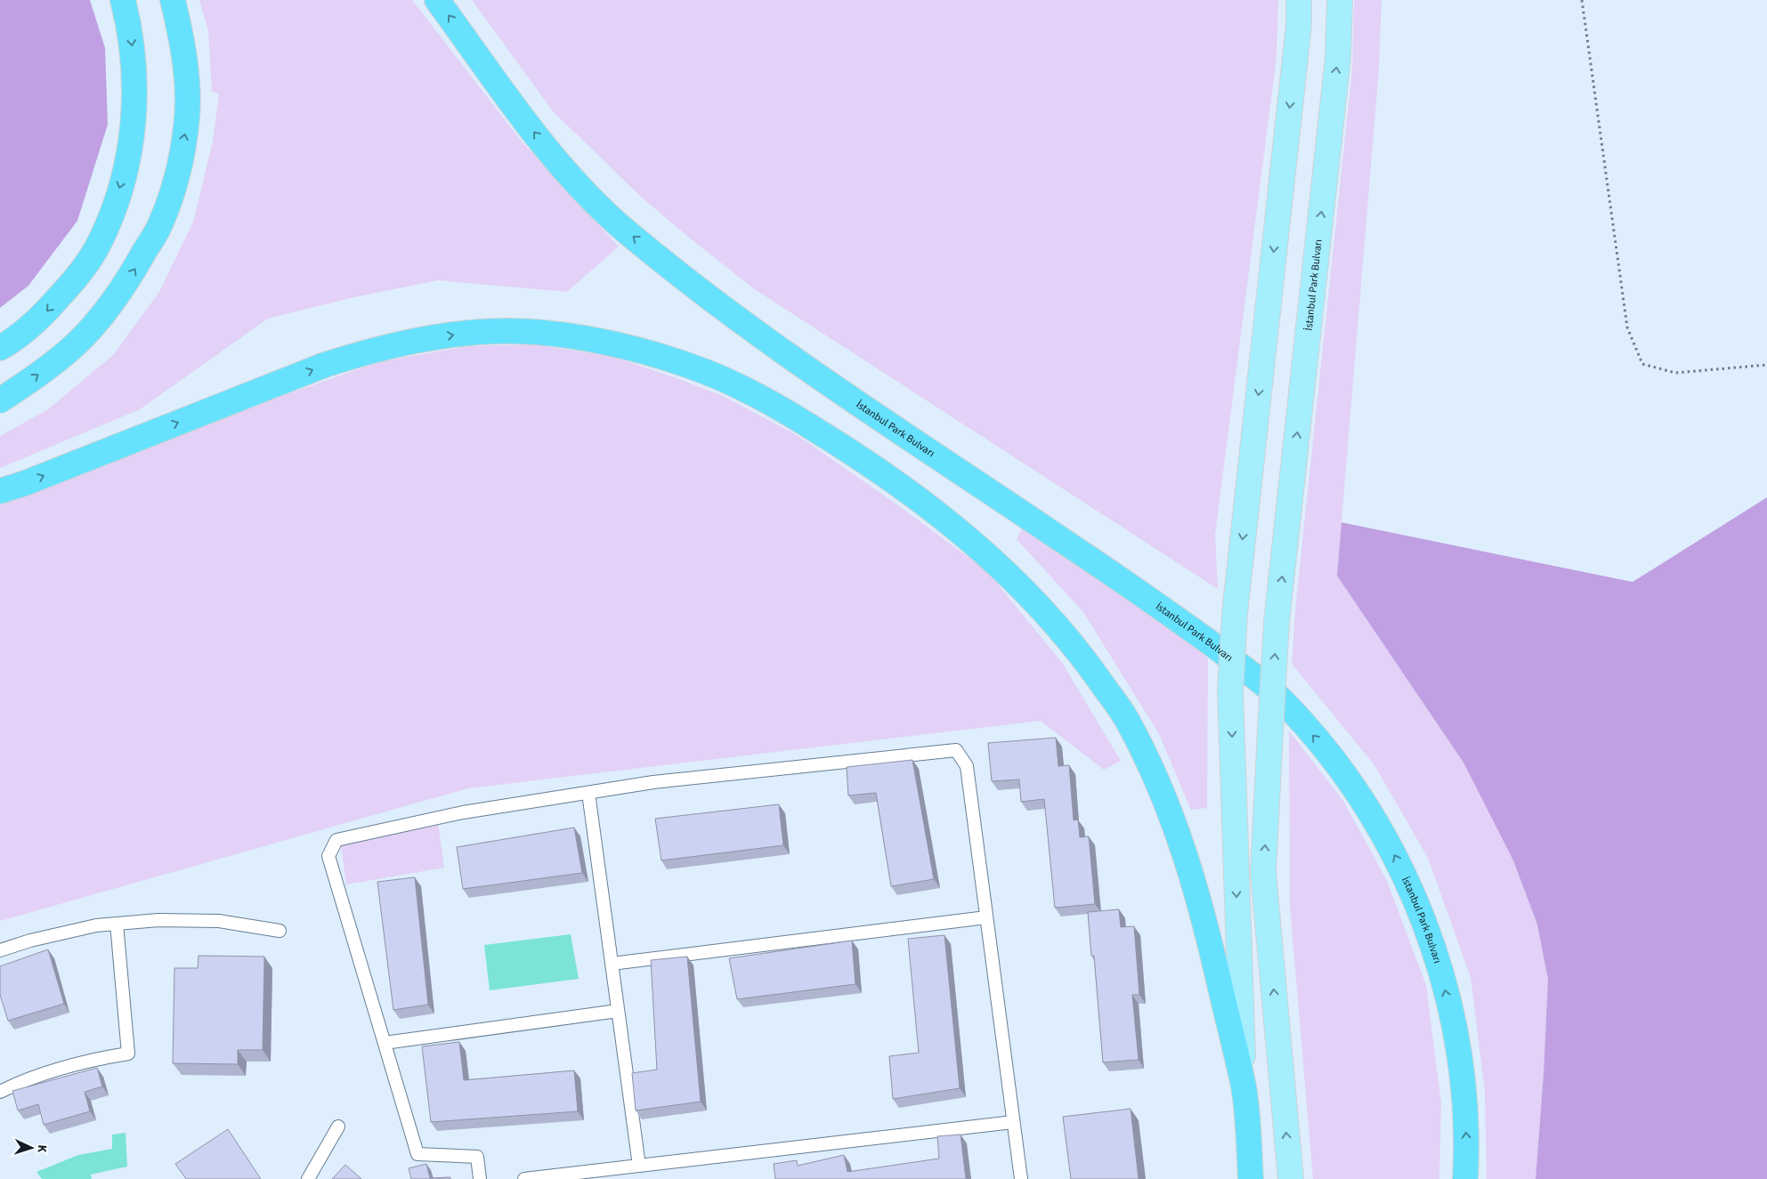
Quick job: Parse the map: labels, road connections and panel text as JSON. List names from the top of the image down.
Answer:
{
  "streets": {
    "highway": ["İstanbul Park Bulvarı"]
  },
  "one_way": ["İstanbul Park Bulvarı"],
  "north": "right"
}
